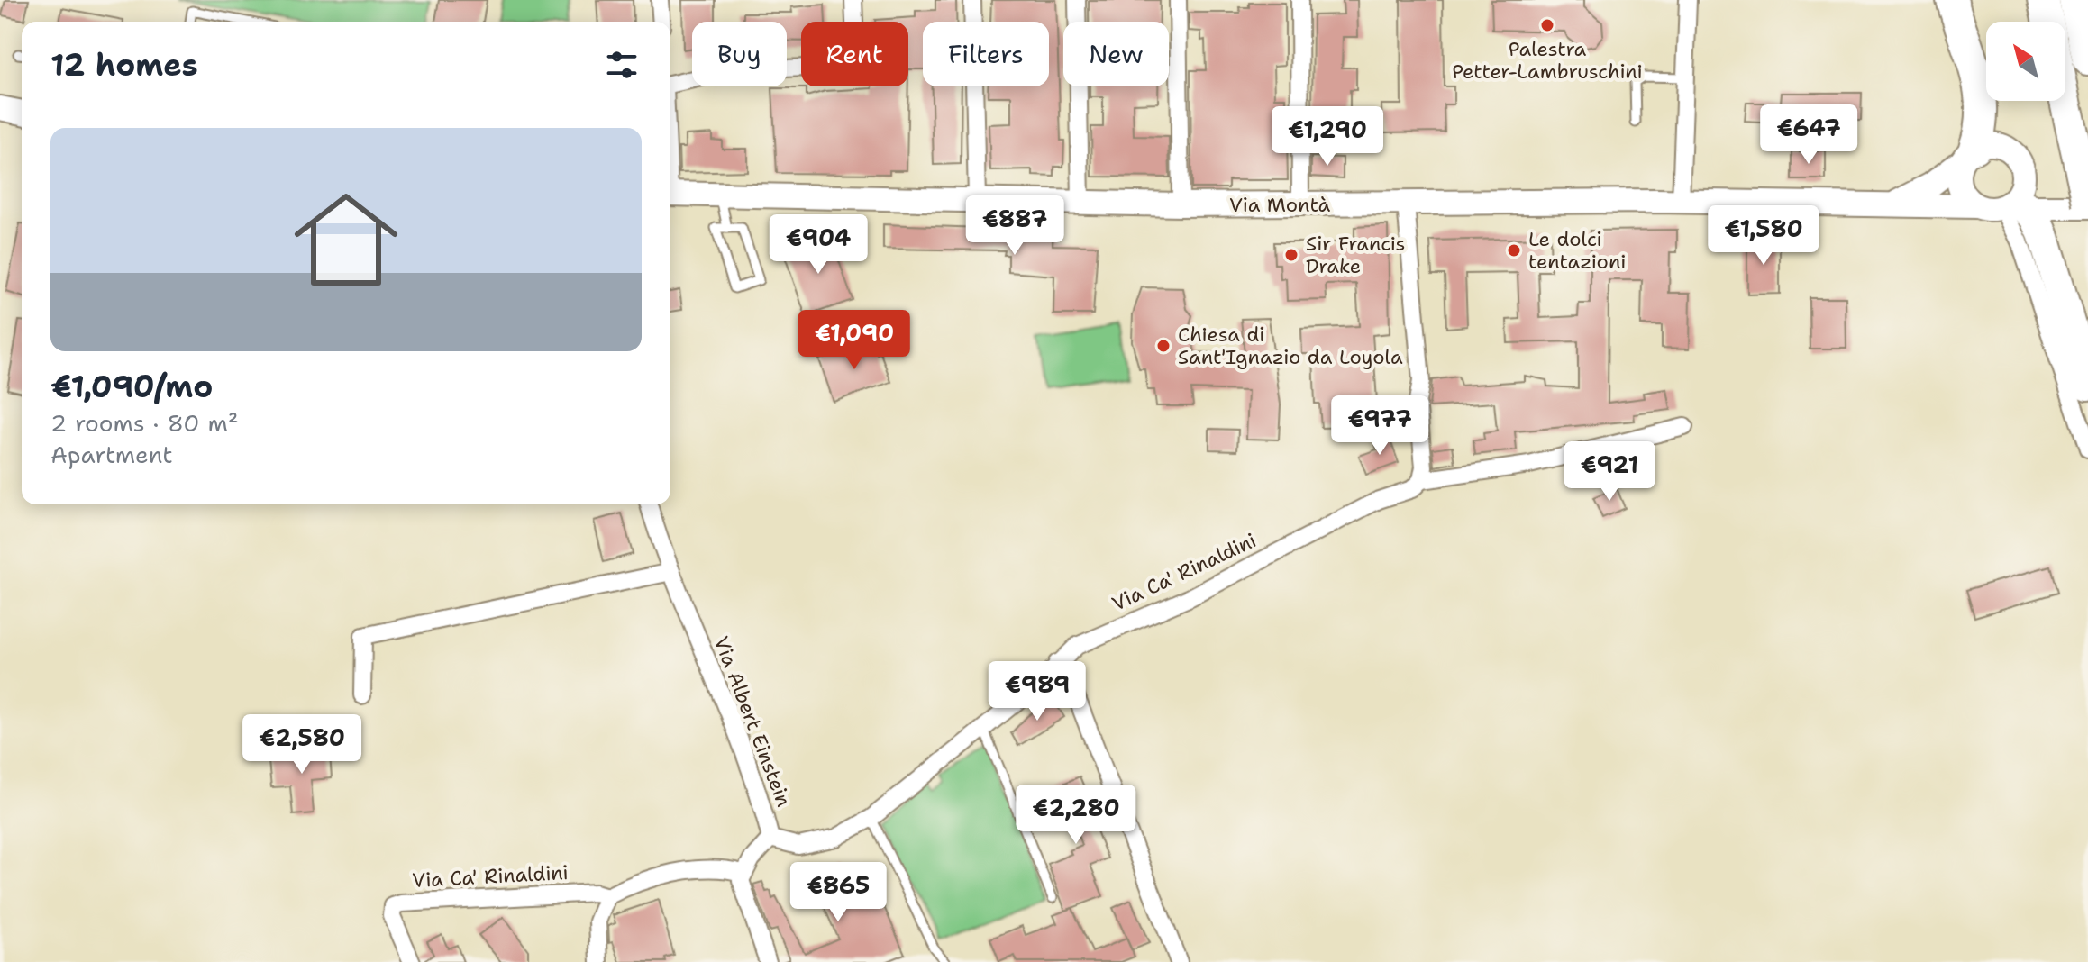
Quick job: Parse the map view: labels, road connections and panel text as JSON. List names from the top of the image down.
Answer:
{
  "streets": {
    "main road": ["Via Montà"],
    "street": ["Via Ca' Rinaldini", "Via Albert Einstein"]
  },
  "crossings": [
    ["Via Ca' Rinaldini", "Via Albert Einstein"]
  ],
  "places": [
    "Palestra Petter-Lambruschini",
    "Le dolci tentazioni",
    "Sir Francis Drake",
    "Chiesa di Sant'Ignazio da Loyola"
  ],
  "north": "top left",
  "page": {
    "chip": [
      "Buy",
      "Rent",
      "Filters",
      "New"
    ],
    "heading": "12 homes",
    "price": [
      "€647",
      "€1,290",
      "€887",
      "€1,580",
      "€904",
      "€1,090",
      "€977",
      "€921",
      "€989",
      "€2,580",
      "€2,280",
      "€865"
    ],
    "list": [
      {
        "name": "€1,090/mo",
        "note": "2 rooms · 80 m² · Apartment"
      }
    ]
  }
}
